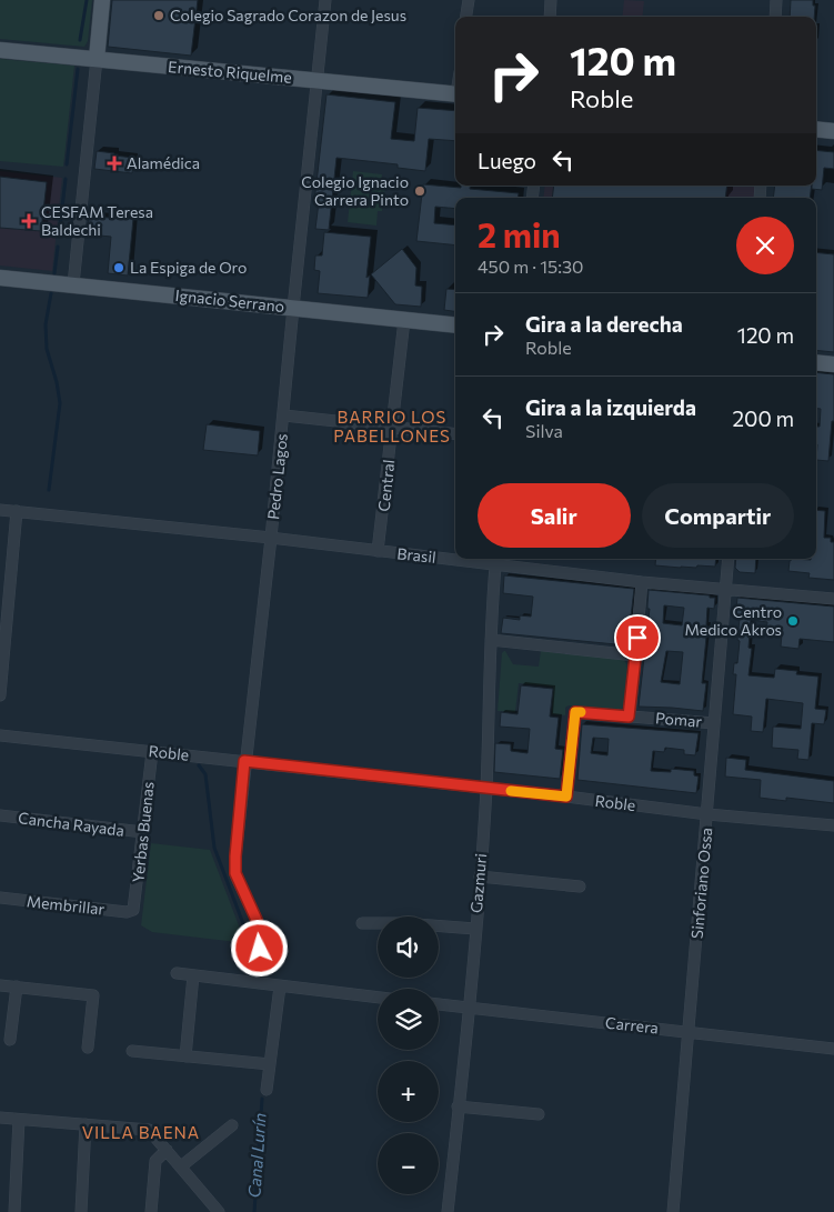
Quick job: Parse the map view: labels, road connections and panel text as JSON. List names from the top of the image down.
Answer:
{
  "streets": {
    "main road": ["Ernesto Riquelme", "Ignacio Serrano"],
    "street": [
      "Pedro Lagos",
      "Central",
      "Brasil",
      "Pomar",
      "Roble",
      "Cancha Rayada",
      "Yerbas Buenas",
      "Gazmuri",
      "Sinforiano Ossa",
      "Membrillar",
      "Carrera"
    ]
  },
  "crossings": [
    ["Ernesto Riquelme", "Pedro Lagos"],
    ["Ignacio Serrano", "Pedro Lagos"],
    ["Ignacio Serrano", "Central"],
    ["Pedro Lagos", "Brasil"],
    ["Pedro Lagos", "Roble"],
    ["Central", "Brasil"],
    ["Brasil", "Gazmuri"],
    ["Brasil", "Sinforiano Ossa"],
    ["Pomar", "Roble"],
    ["Pomar", "Sinforiano Ossa"],
    ["Roble", "Yerbas Buenas"],
    ["Roble", "Gazmuri"],
    ["Roble", "Sinforiano Ossa"],
    ["Cancha Rayada", "Yerbas Buenas"],
    ["Yerbas Buenas", "Membrillar"],
    ["Gazmuri", "Carrera"],
    ["Sinforiano Ossa", "Carrera"]
  ],
  "districts": ["BARRIO LOS PABELLONES", "VILLA BAENA"],
  "water": ["Canal Lurín"],
  "places": {
    "other": [
      "Colegio Sagrado Corazon de Jesus",
      "Colegio Ignacio Carrera Pinto",
      "La Espiga de Oro",
      "Centro Medico Akros"
    ],
    "health": ["Alamédica", "CESFAM Teresa Baldechi"]
  },
  "page": {
    "turn": ["120 m", "Roble"],
    "then": "Luego",
    "heading": ["2 min", "450 m · 15:30"],
    "list": [
      {
        "name": "Gira a la derecha",
        "note": "Roble",
        "value": "120 m"
      },
      {
        "name": "Gira a la izquierda",
        "note": "Silva",
        "value": "200 m"
      }
    ],
    "buttons": ["Salir", "Compartir"],
    "map_buttons": ["+", "−"]
  }
}
